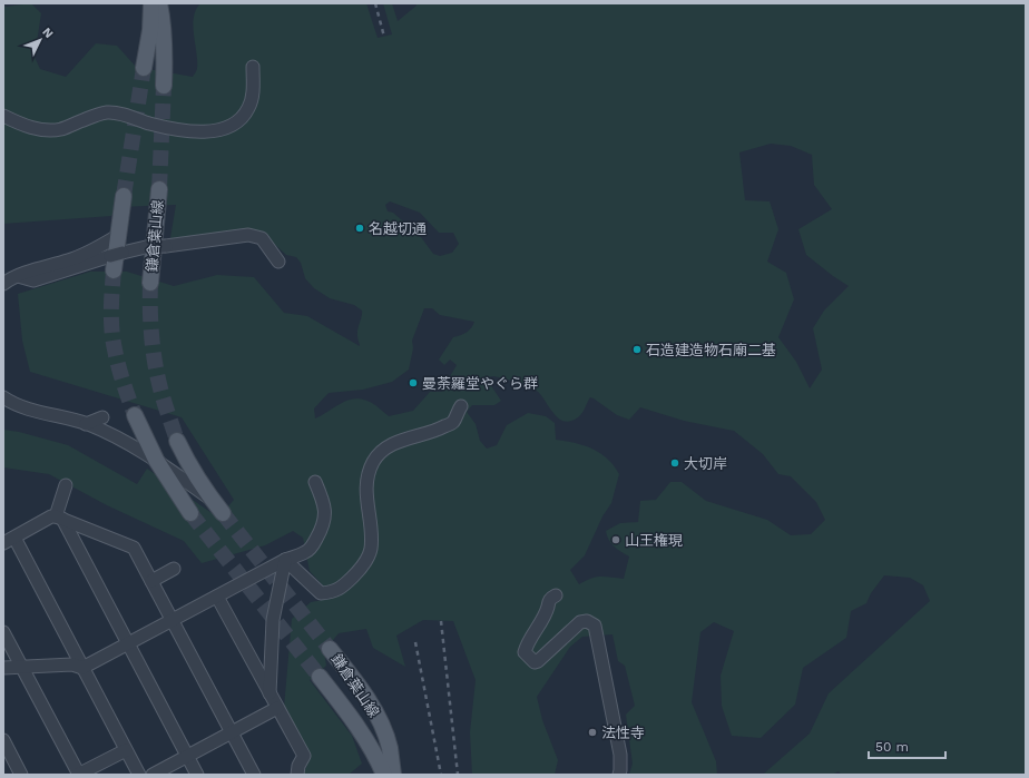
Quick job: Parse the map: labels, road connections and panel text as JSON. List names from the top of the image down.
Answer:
{
  "streets": {
    "main road": ["鎌倉葉山線"]
  },
  "places": [
    "名越切通",
    "石造建造物石廟二基",
    "曼荼羅堂やぐら群",
    "大切岸",
    "山王権現",
    "法性寺"
  ],
  "scale_bar": "50 m",
  "north": "top right"
}
